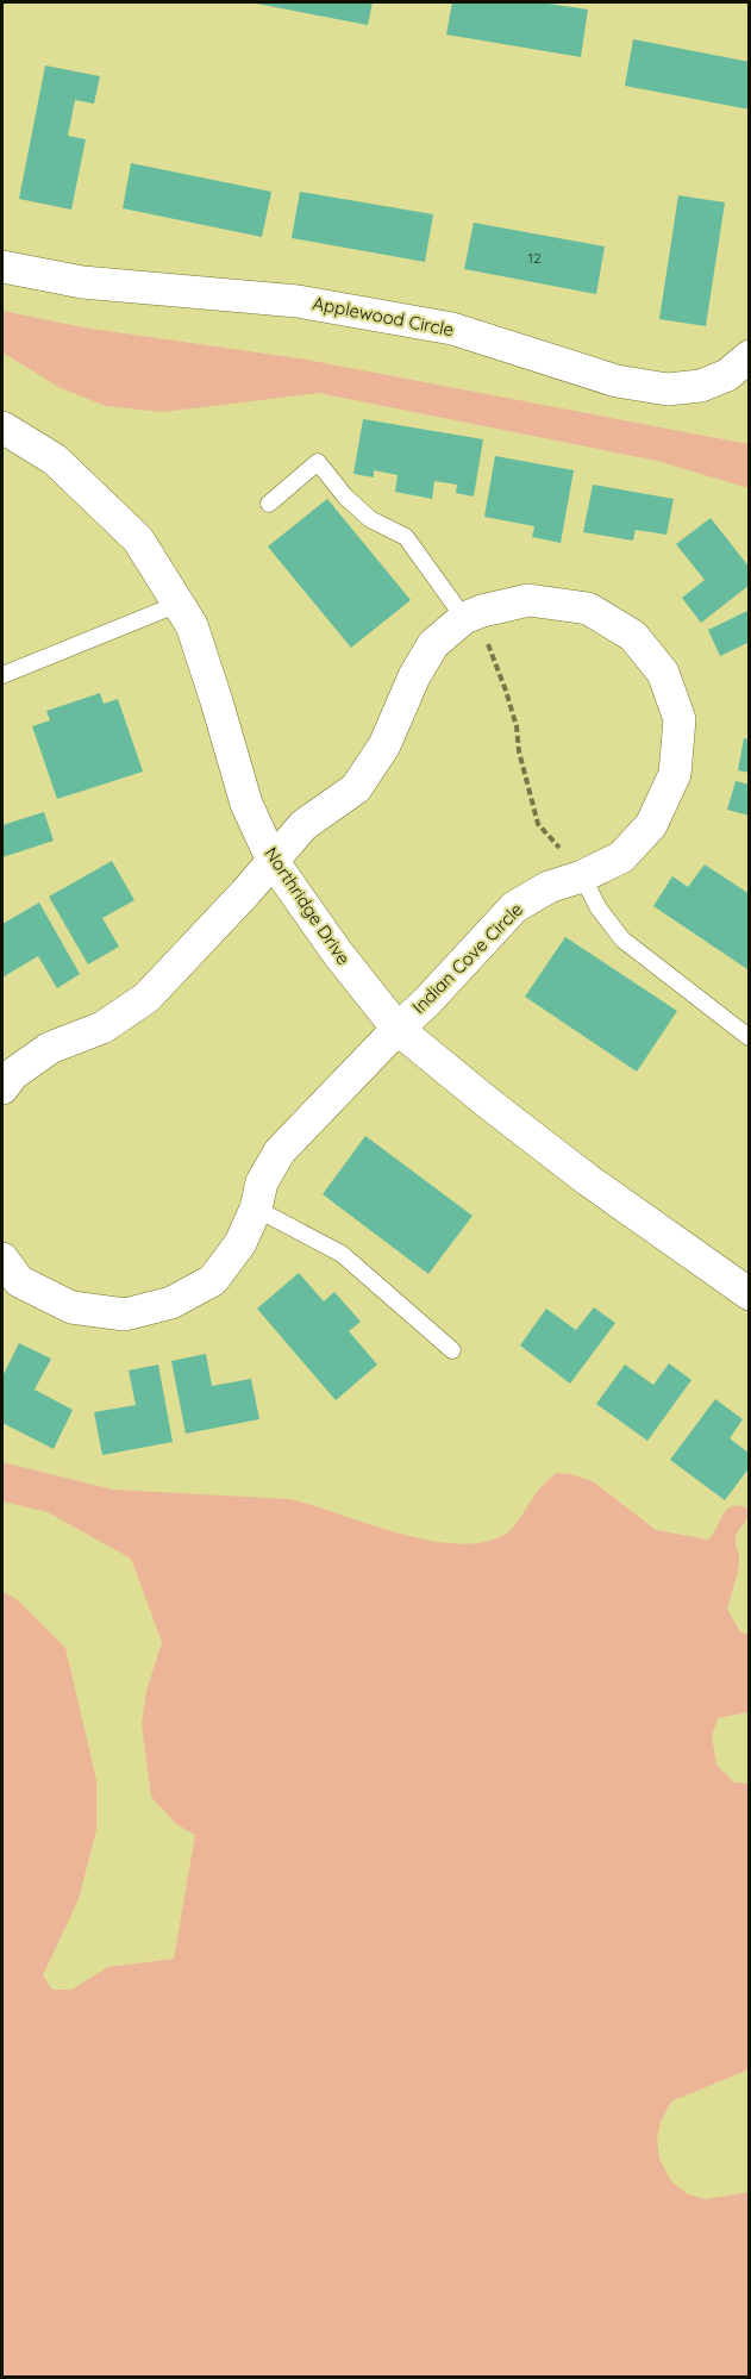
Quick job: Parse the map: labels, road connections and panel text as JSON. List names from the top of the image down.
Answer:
{
  "streets": {
    "street": ["Applewood Circle", "Northridge Drive", "Indian Cove Circle"]
  },
  "crossings": [
    ["Northridge Drive", "Indian Cove Circle"]
  ],
  "house_numbers": ["12"]
}
